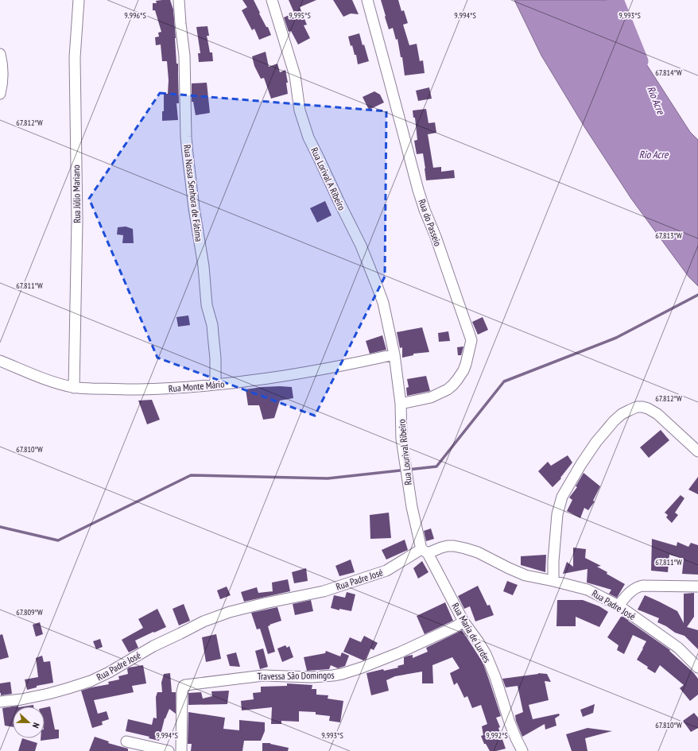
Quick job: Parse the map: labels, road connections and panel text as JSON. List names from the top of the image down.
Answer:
{
  "streets": {
    "street": [
      "Rua Lorival A Ribeiro",
      "Rua Nossa Senhora de Fátima",
      "Rua Júlio Mariano",
      "Rua do Passeio",
      "Rua Monte Mário",
      "Rua Lourival Ribeiro",
      "Rua Padre José",
      "Rua Maria de Lurdes",
      "Travessa São Domingos"
    ]
  },
  "crossings": [
    ["Rua Lorival A Ribeiro", "Rua Monte Mário"],
    ["Rua Lorival A Ribeiro", "Rua Lourival Ribeiro"],
    ["Rua Nossa Senhora de Fátima", "Rua Monte Mário"],
    ["Rua Júlio Mariano", "Rua Monte Mário"],
    ["Rua do Passeio", "Rua Lourival Ribeiro"],
    ["Rua Monte Mário", "Rua Lourival Ribeiro"],
    ["Rua Lourival Ribeiro", "Rua Padre José"],
    ["Rua Lourival Ribeiro", "Rua Maria de Lurdes"],
    ["Rua Padre José", "Rua Maria de Lurdes"],
    ["Rua Maria de Lurdes", "Travessa São Domingos"]
  ],
  "water": ["Río Acre", "Rio Acre"],
  "north": "right",
  "coordinates": [
    "9.995°S",
    "9.996°S",
    "9.994°S",
    "9.993°S",
    "67.814°W",
    "67.812°W",
    "67.813°W",
    "67.811°W",
    "67.810°W",
    "67.809°W",
    "9.992°S"
  ]
}
